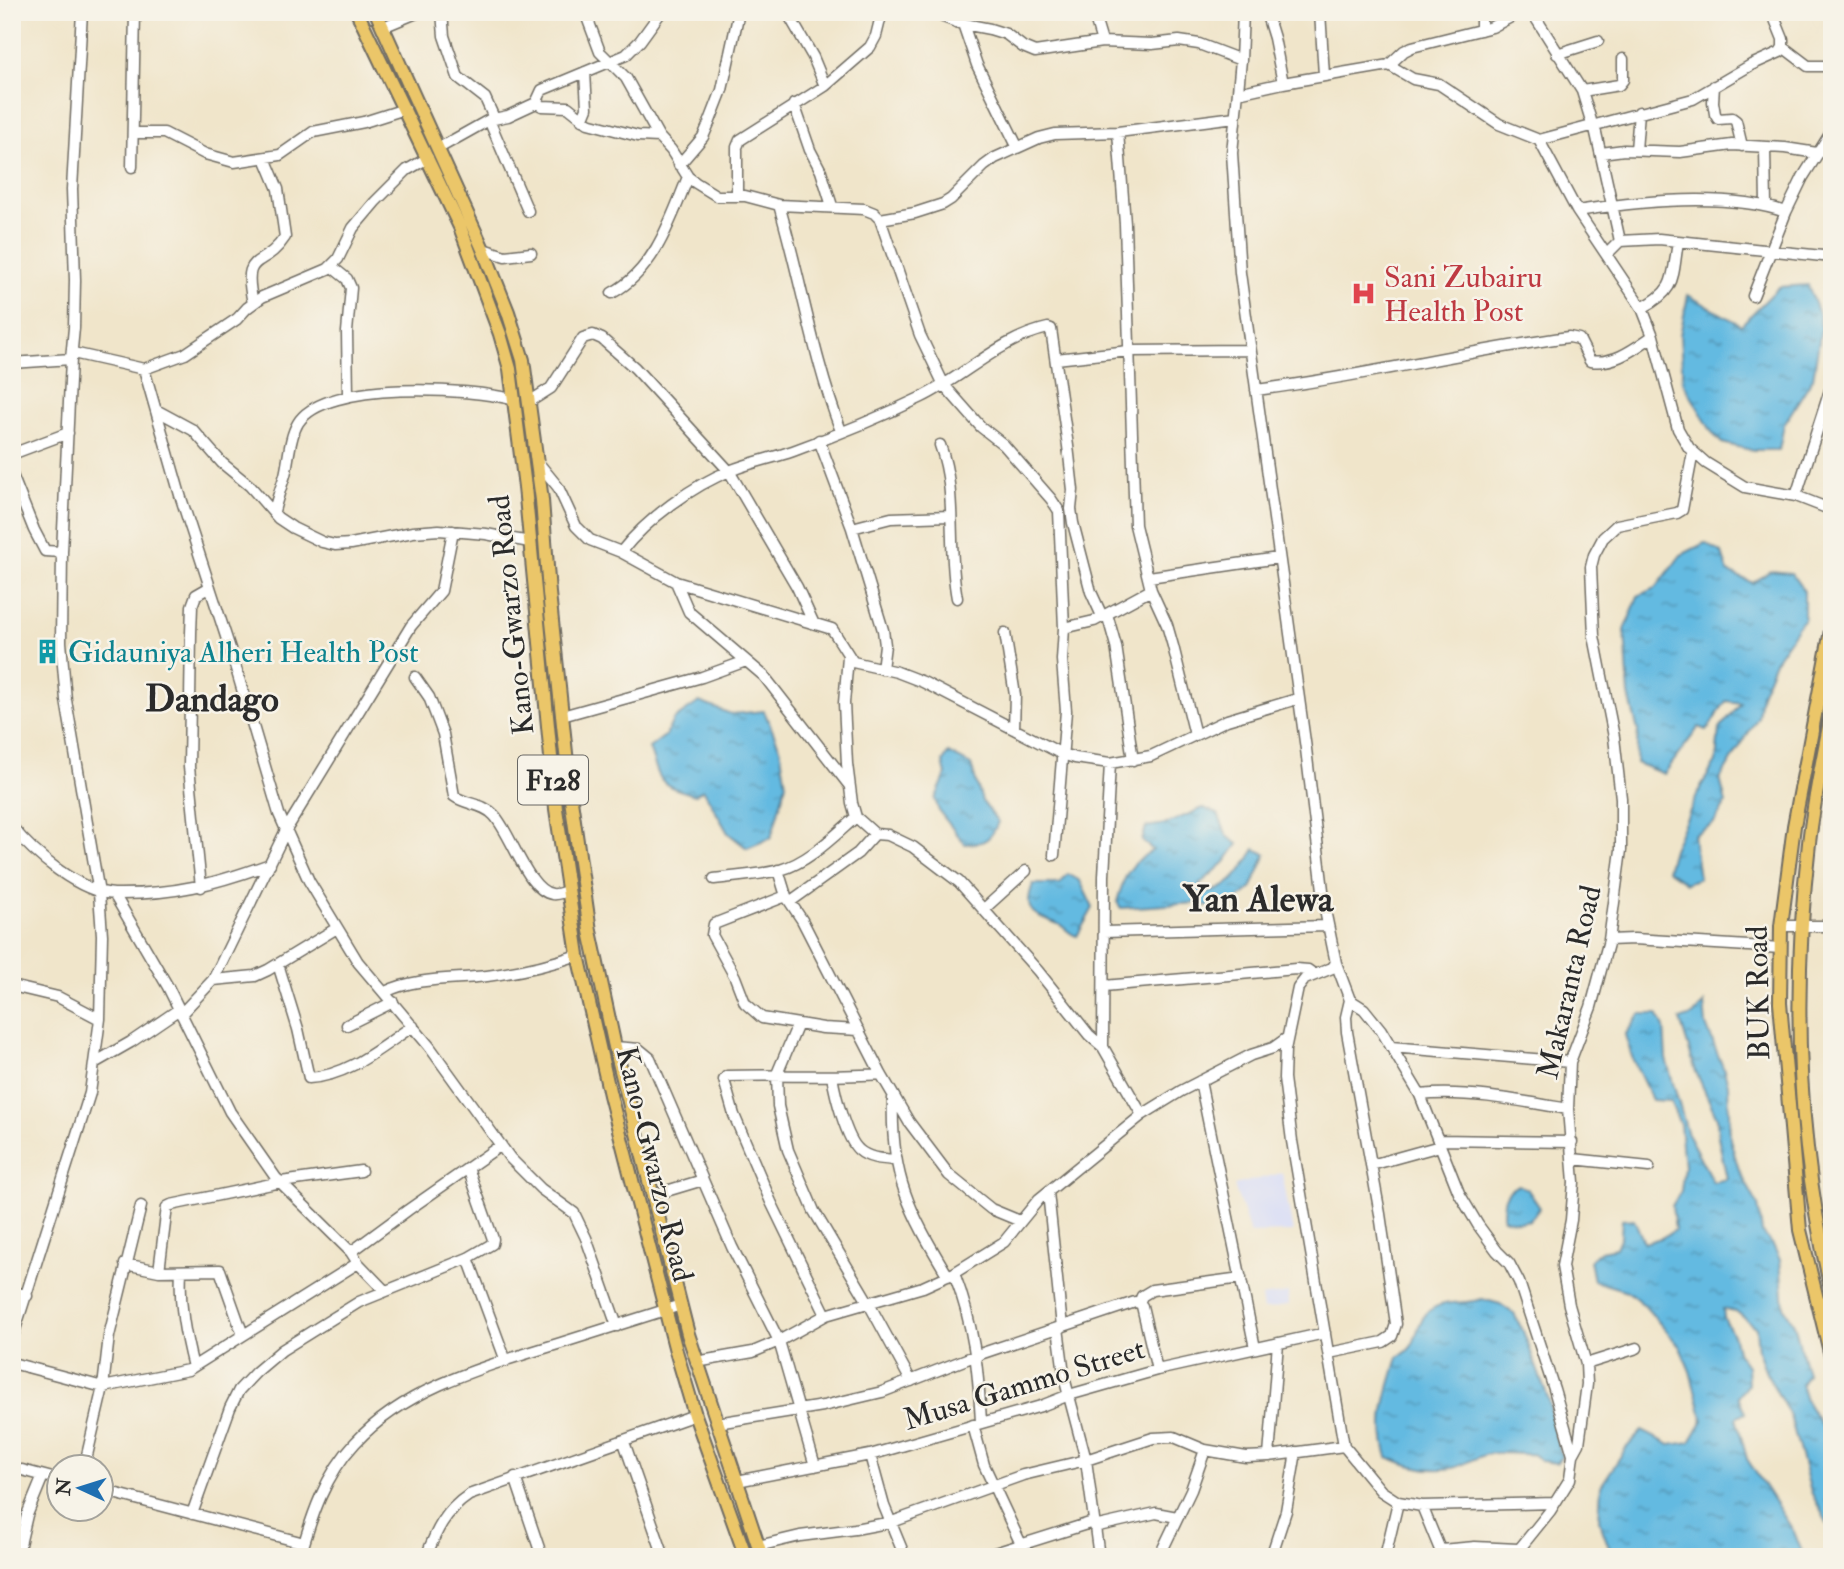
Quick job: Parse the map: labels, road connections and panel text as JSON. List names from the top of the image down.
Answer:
{
  "streets": {
    "main road": ["Kano-Gwarzo Road", "F128", "BUK Road"],
    "street": ["Makaranta Road", "Musa Gammo Street"]
  },
  "crossings": [
    ["Kano-Gwarzo Road", "Musa Gammo Street"]
  ],
  "districts": ["Dandago", "Yan Alewa"],
  "places": {
    "hospital": ["Sani Zubairu Health Post"],
    "building": ["Gidauniya Alheri Health Post"]
  },
  "north": "left"
}
